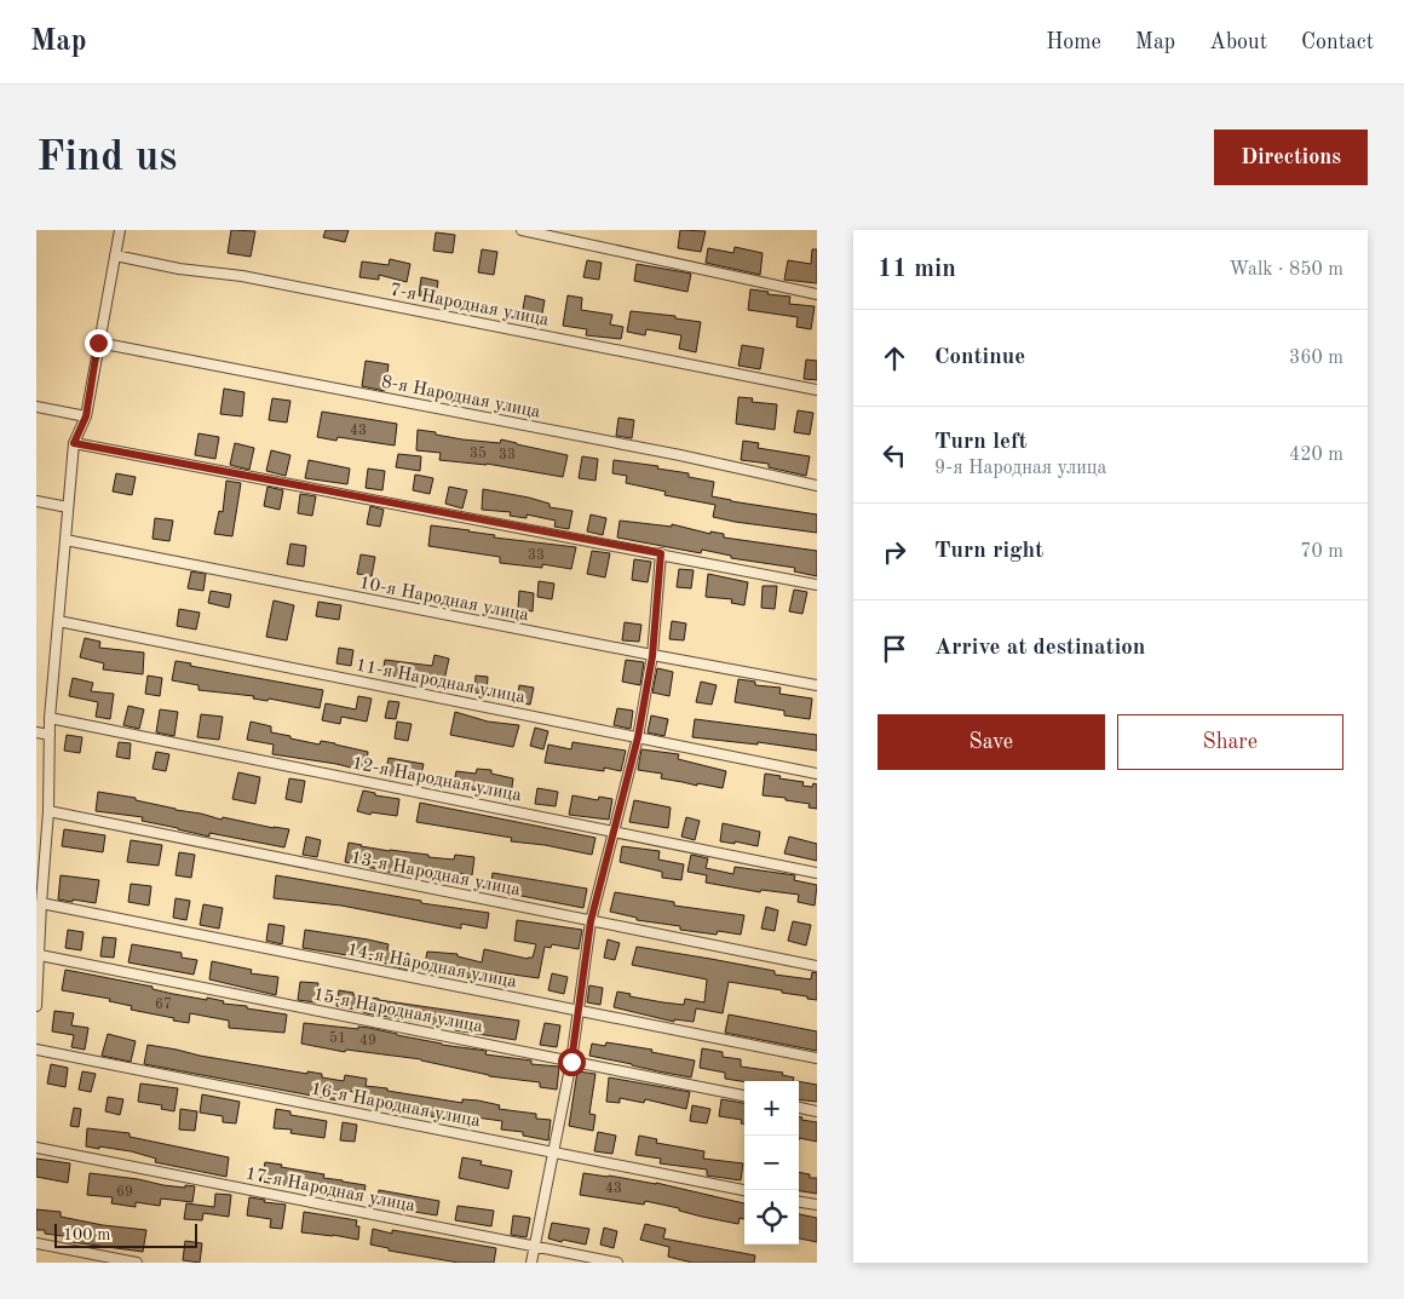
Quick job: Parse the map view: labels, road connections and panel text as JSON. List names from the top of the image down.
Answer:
{
  "streets": {
    "street": [
      "7-я Народная улица",
      "8-я Народная улица",
      "10-я Народная улица",
      "11-я Народная улица",
      "12-я Народная улица",
      "13-я Народная улица",
      "14-я Народная улица",
      "15-я Народная улица",
      "16-я Народная улица",
      "17-я Народная улица"
    ]
  },
  "house_numbers": [
    "43",
    "35",
    "33",
    "33",
    "67",
    "51",
    "49",
    "43",
    "69"
  ],
  "scale_bar": "100 m",
  "page": {
    "header": "Map",
    "nav": [
      "Home",
      "Map",
      "About",
      "Contact"
    ],
    "buttons": [
      "Directions",
      ["Save", "Share"]
    ],
    "title": "Find us",
    "heading": ["11 min", "Walk · 850 m"],
    "list": [
      ["Continue", "360 m"],
      ["Turn left", "9-я Народная улица", "420 m"],
      ["Turn right", "70 m"],
      "Arrive at destination"
    ],
    "map_buttons": ["+", "−"],
    "scale": "100 m"
  }
}
